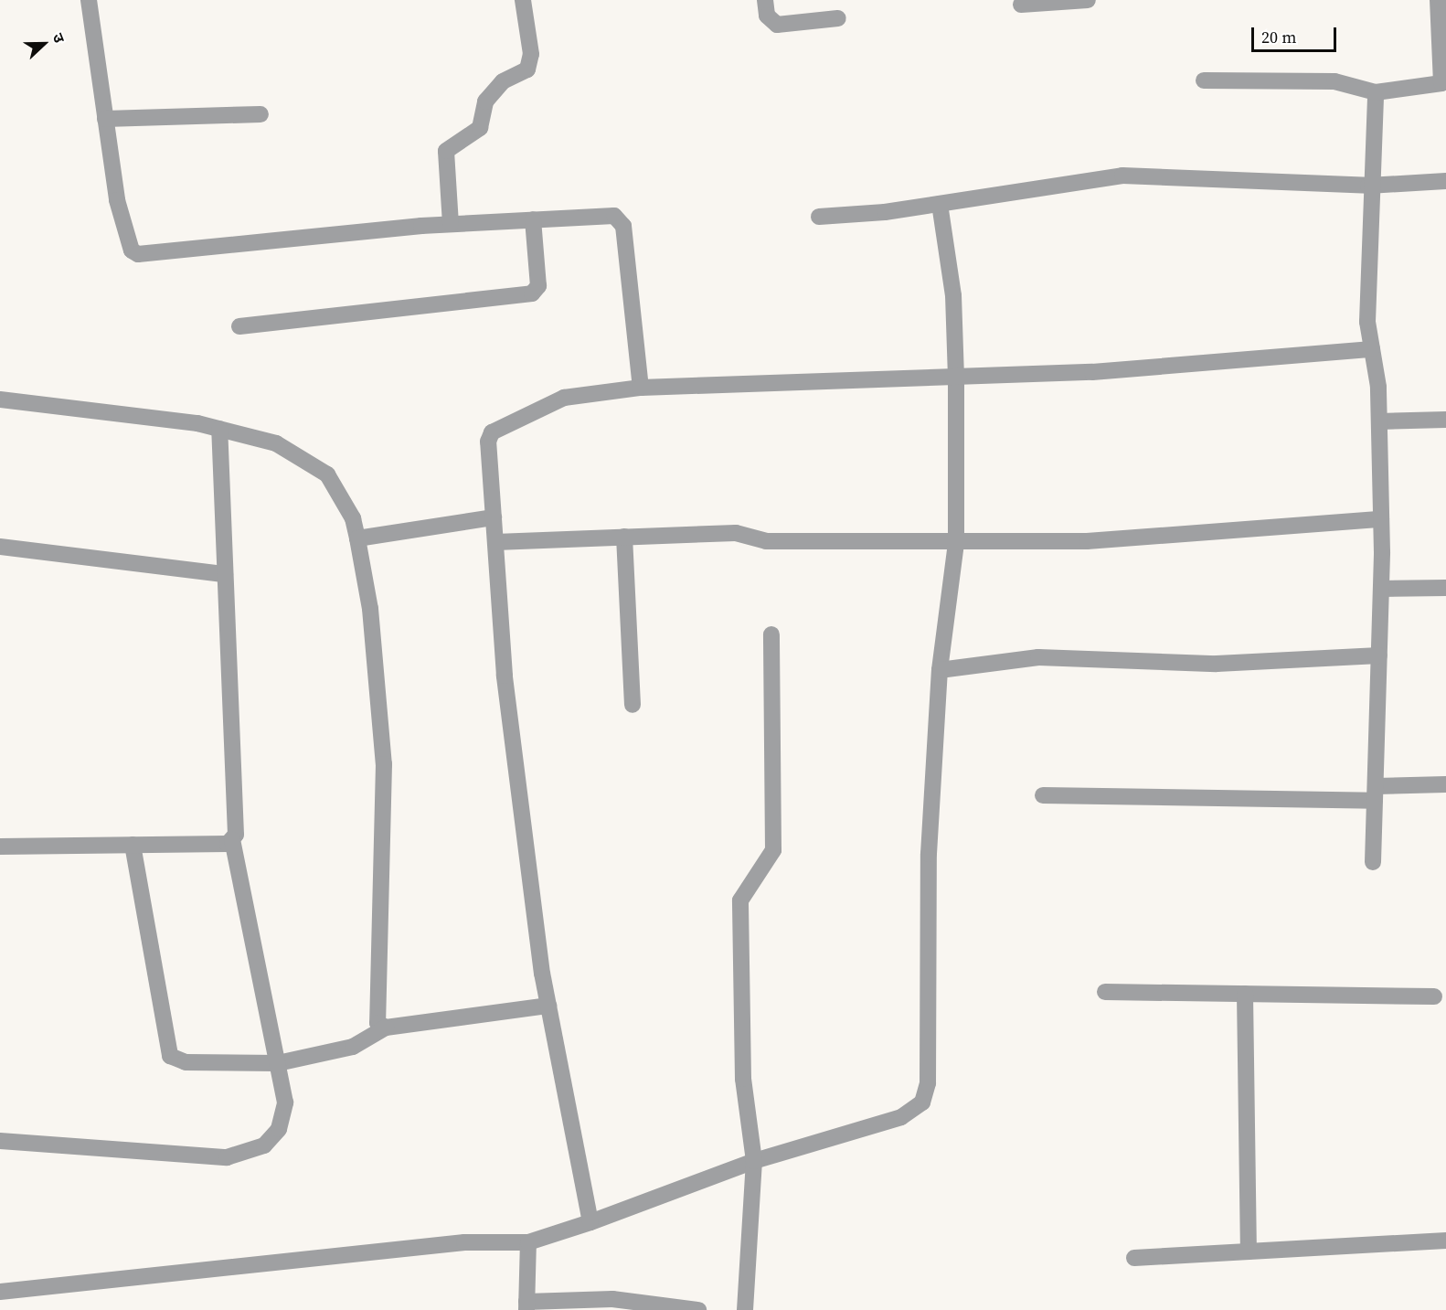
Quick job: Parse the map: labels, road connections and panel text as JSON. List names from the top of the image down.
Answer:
{
  "scale_bar": "20 m",
  "north": "right"
}
